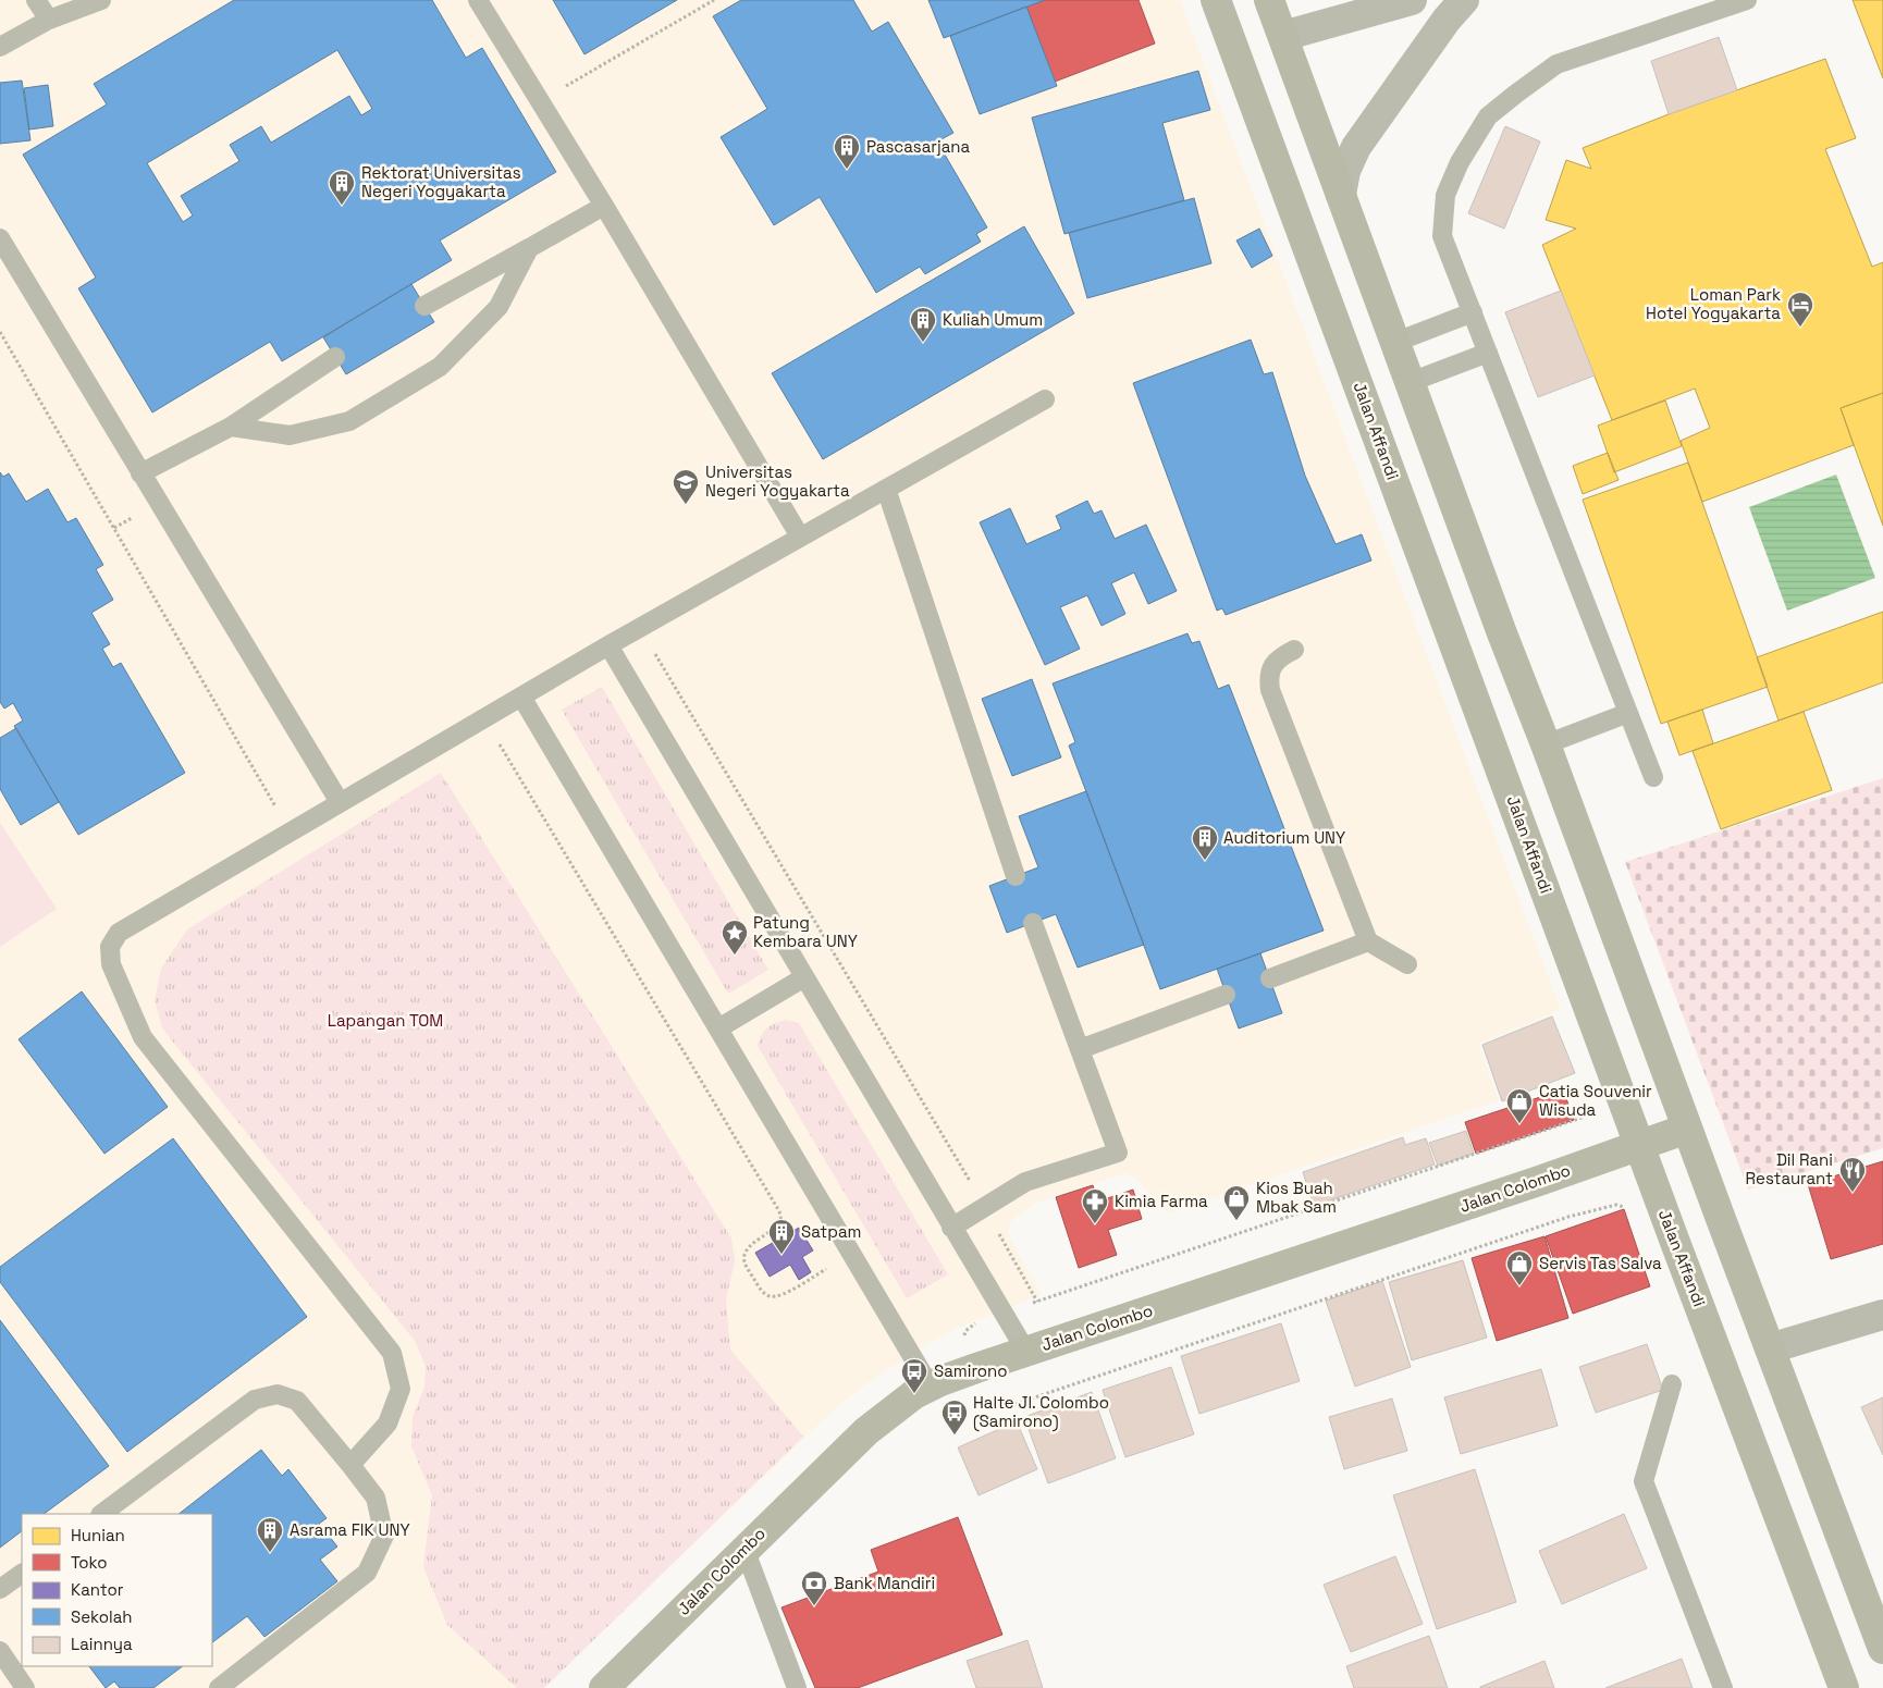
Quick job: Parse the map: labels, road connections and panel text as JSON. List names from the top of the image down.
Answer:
{
  "streets": {
    "main road": ["Jalan Affandi", "Jalan Colombo"]
  },
  "crossings": [
    ["Jalan Affandi", "Jalan Colombo"]
  ],
  "parks": ["Lapangan TOM"],
  "places": {
    "building": [
      "Pascasarjana",
      "Rektorat Universitas Negeri Yogyakarta",
      "Kuliah Umum",
      "Auditorium UNY",
      "Satpam",
      "Asrama FIK UNY"
    ],
    "hotel": ["Loman Park Hotel Yogyakarta"],
    "school or university": ["Universitas Negeri Yogyakarta"],
    "place": ["Patung Kembara UNY"],
    "shop": ["Catia Souvenir Wisuda", "Kios Buah Mbak Sam", "Servis Tas Salva"],
    "restaurant": ["Dil Rani Restaurant"],
    "pharmacy": ["Kimia Farma"],
    "bus stop": ["Samirono", "Halte Jl. Colombo (Samirono)"],
    "bank": ["Bank Mandiri"]
  },
  "legend": [
    "Hunian",
    "Toko",
    "Kantor",
    "Sekolah",
    "Lainnya"
  ]
}
